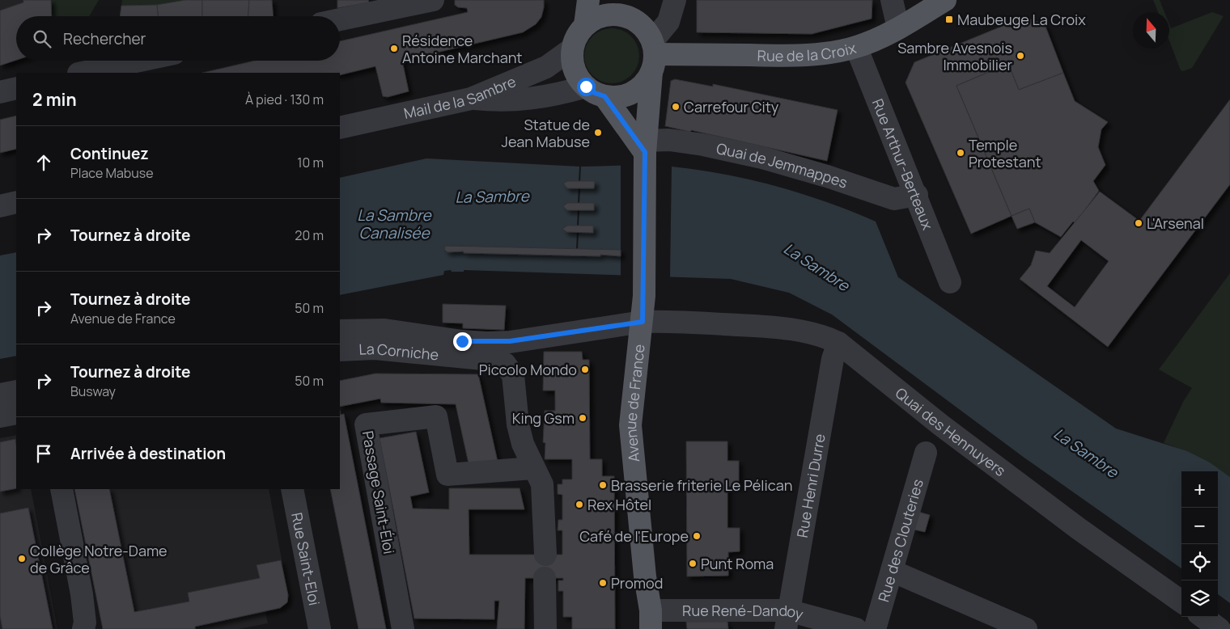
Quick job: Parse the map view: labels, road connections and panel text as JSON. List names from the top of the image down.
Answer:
{
  "streets": {
    "main road": ["Rue de la Croix", "Avenue de France"],
    "street": [
      "Mail de la Sambre",
      "Rue Arthur-Berteaux",
      "Quai de Jemmappes",
      "La Corniche",
      "Quai des Hennuyers",
      "Rue Henri Durre",
      "Passage Saint-Éloi",
      "Rue des Clouteries",
      "Rue Saint-Eloi",
      "Rue René-Dandoy"
    ]
  },
  "crossings": [
    ["Rue de la Croix", "Mail de la Sambre"],
    ["Rue de la Croix", "Rue Arthur-Berteaux"],
    ["Rue de la Croix", "Avenue de France"],
    ["Mail de la Sambre", "Avenue de France"],
    ["Rue Arthur-Berteaux", "Quai de Jemmappes"],
    ["Quai de Jemmappes", "Avenue de France"],
    ["La Corniche", "Passage Saint-Éloi"],
    ["Avenue de France", "Quai des Hennuyers"],
    ["Avenue de France", "Rue René-Dandoy"],
    ["Quai des Hennuyers", "Rue Henri Durre"],
    ["Rue Henri Durre", "Rue René-Dandoy"]
  ],
  "water": ["La Sambre", "La Sambre Canalisée"],
  "places": {
    "transit": ["Maubeuge La Croix"],
    "other": [
      "Résidence Antoine Marchant",
      "Sambre Avesnois Immobilier",
      "Carrefour City",
      "Statue de Jean Mabuse",
      "Temple Protestant",
      "L'Arsenal",
      "Piccolo Mondo",
      "King Gsm",
      "Brasserie friterie Le Pélican",
      "Rex Hôtel",
      "Café de l'Europe",
      "Collège Notre-Dame de Grâce",
      "Punt Roma",
      "Promod"
    ]
  },
  "north": "top",
  "page": {
    "search": "Rechercher",
    "heading": ["2 min", "À pied · 130 m"],
    "list": [
      ["Continuez", "Place Mabuse", "10 m"],
      ["Tournez à droite", "20 m"],
      ["Tournez à droite", "Avenue de France", "50 m"],
      ["Tournez à droite", "Busway", "50 m"],
      "Arrivée à destination"
    ],
    "map_buttons": ["+", "−"]
  }
}
